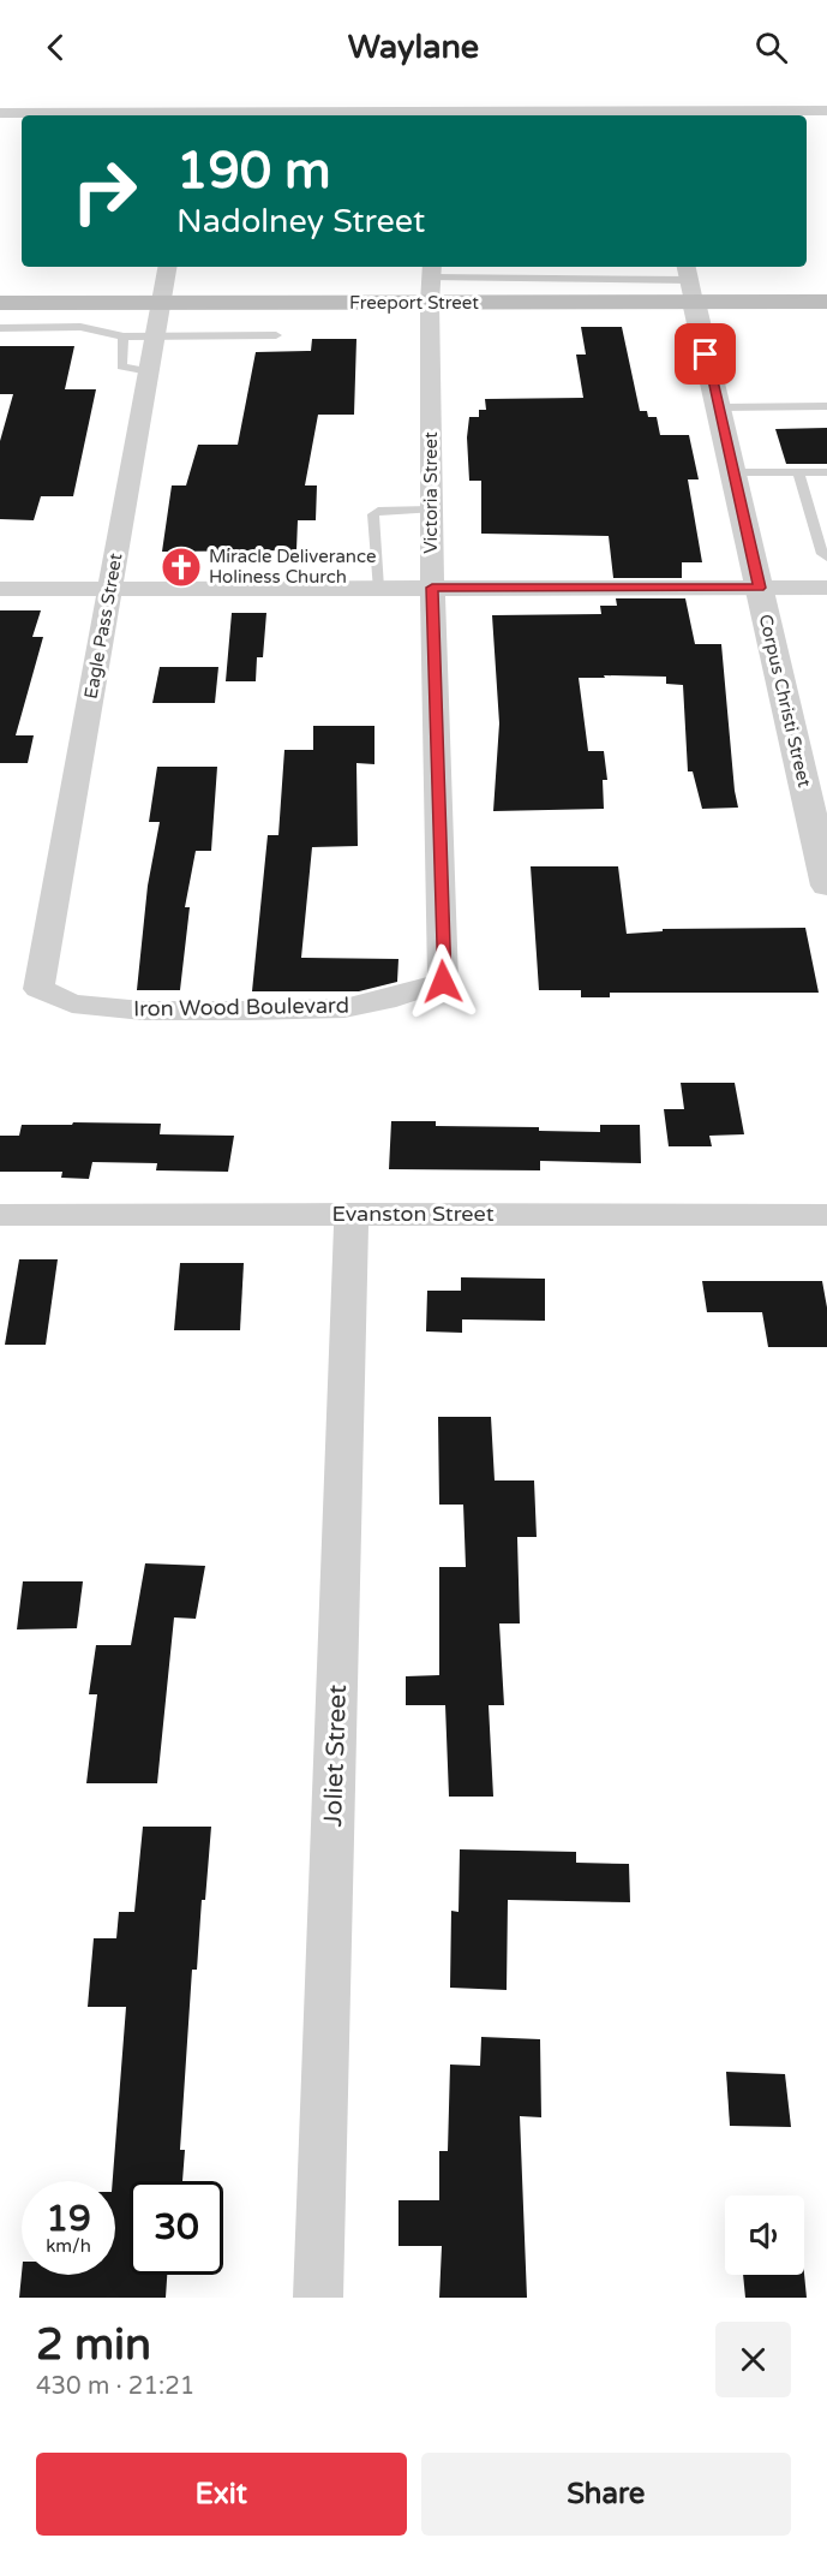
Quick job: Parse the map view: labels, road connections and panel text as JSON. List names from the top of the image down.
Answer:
{
  "streets": {
    "main road": ["Freeport Street"],
    "street": [
      "Victoria Street",
      "Eagle Pass Street",
      "Corpus Christi Street",
      "Iron Wood Boulevard",
      "Evanston Street",
      "Joliet Street"
    ]
  },
  "crossings": [
    ["Freeport Street", "Victoria Street"],
    ["Freeport Street", "Eagle Pass Street"],
    ["Freeport Street", "Corpus Christi Street"],
    ["Victoria Street", "Iron Wood Boulevard"],
    ["Eagle Pass Street", "Iron Wood Boulevard"],
    ["Evanston Street", "Joliet Street"]
  ],
  "places": {
    "church": ["Miracle Deliverance Holiness Church"]
  },
  "page": {
    "header": "Waylane",
    "turn": ["190 m", "Nadolney Street"],
    "speed": "19 km/h",
    "limit": "30",
    "heading": ["2 min", "430 m · 21:21"],
    "buttons": ["Exit", "Share"]
  }
}
